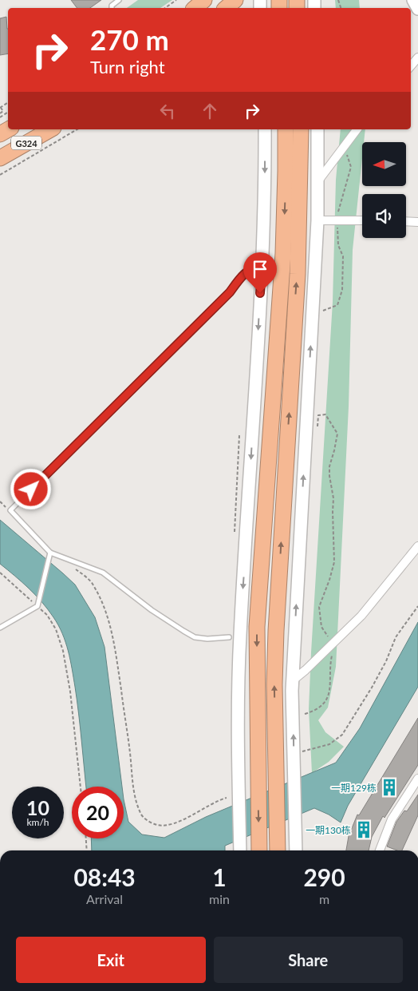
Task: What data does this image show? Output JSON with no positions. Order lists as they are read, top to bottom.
{
  "streets": {
    "highway": ["G324"]
  },
  "places": {
    "building": ["一期129栋", "一期130栋"]
  },
  "north": "left",
  "page": {
    "turn": ["270 m", "Turn right"],
    "speed": "10 km/h",
    "limit": "20",
    "eta": [
      "08:43",
      "Arrival",
      "1",
      "min",
      "290",
      "m"
    ],
    "buttons": ["Exit", "Share"]
  }
}
